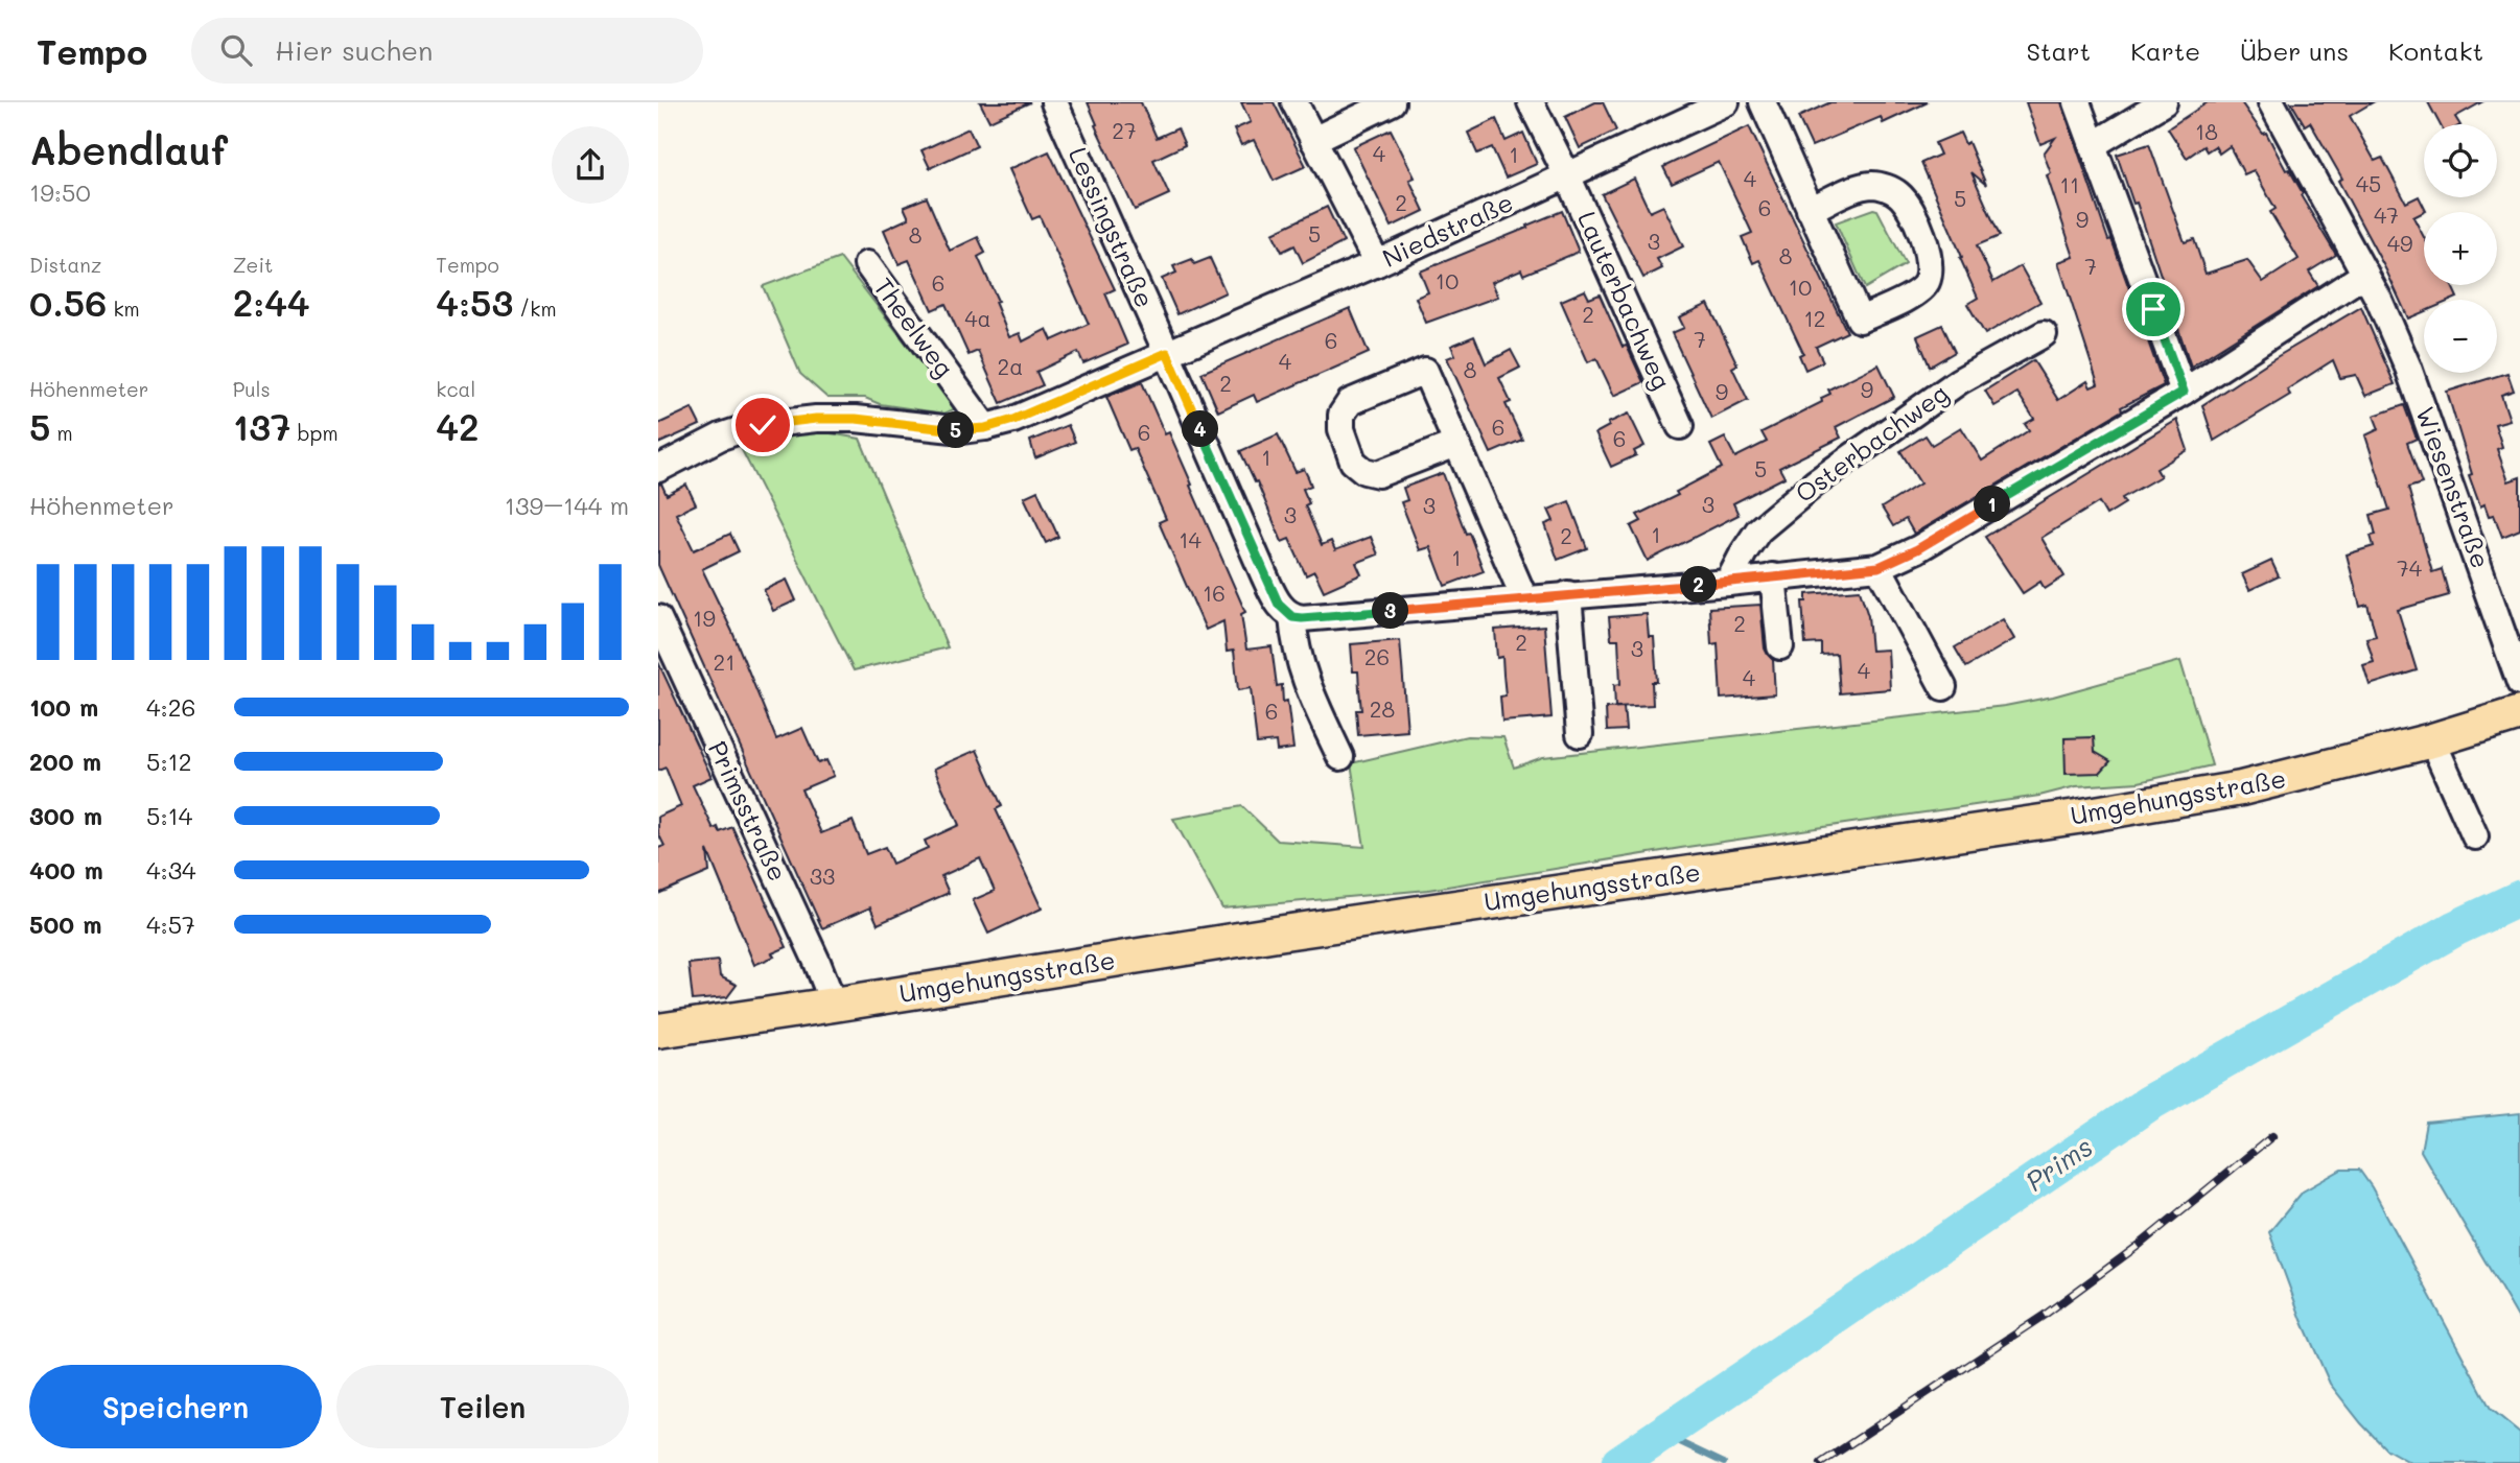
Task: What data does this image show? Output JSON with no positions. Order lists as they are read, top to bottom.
{
  "streets": {
    "main road": ["Umgehungsstraße"],
    "street": [
      "Lessingstraße",
      "Niedstraße",
      "Lauterbachweg",
      "Theelweg",
      "Osterbachweg",
      "Wiesenstraße",
      "Primsstraße"
    ]
  },
  "crossings": [
    ["Lessingstraße", "Niedstraße"],
    ["Niedstraße", "Lauterbachweg"],
    ["Niedstraße", "Theelweg"],
    ["Umgehungsstraße", "Primsstraße"]
  ],
  "water": ["Prims"],
  "house_numbers": [
    "27",
    "18",
    "4",
    "1",
    "4",
    "45",
    "11",
    "5",
    "2",
    "6",
    "47",
    "9",
    "5",
    "8",
    "3",
    "49",
    "8",
    "7",
    "10",
    "6",
    "10",
    "2",
    "4a",
    "12",
    "7",
    "6",
    "4",
    "2a",
    "8",
    "2",
    "9",
    "9",
    "6",
    "6",
    "6",
    "1",
    "5",
    "3",
    "3",
    "3",
    "1",
    "2",
    "14",
    "1",
    "74",
    "16",
    "19",
    "2",
    "2",
    "3",
    "26",
    "21",
    "4",
    "4",
    "28",
    "6",
    "33"
  ],
  "page": {
    "header": "Tempo",
    "search": "Hier suchen",
    "nav": [
      "Start",
      "Karte",
      "Über uns",
      "Kontakt"
    ],
    "heading": ["Abendlauf", "19:50"],
    "map_buttons": ["+", "−"],
    "stats": [
      ["Distanz", "0.56 km"],
      ["Zeit", "2:44"],
      ["Tempo", "4:53 /km"],
      ["Höhenmeter", "5 m"],
      ["Puls", "137 bpm"],
      ["kcal", "42"]
    ],
    "pins": [
      "4",
      "5",
      "1",
      "2",
      "3"
    ],
    "chart": ["Höhenmeter", "139–144 m"],
    "list": [
      {
        "name": "100 m",
        "note": "4:26"
      },
      {
        "name": "200 m",
        "note": "5:12"
      },
      {
        "name": "300 m",
        "note": "5:14"
      },
      {
        "name": "400 m",
        "note": "4:34"
      },
      {
        "name": "500 m",
        "note": "4:57"
      }
    ],
    "buttons": ["Speichern", "Teilen"]
  }
}
